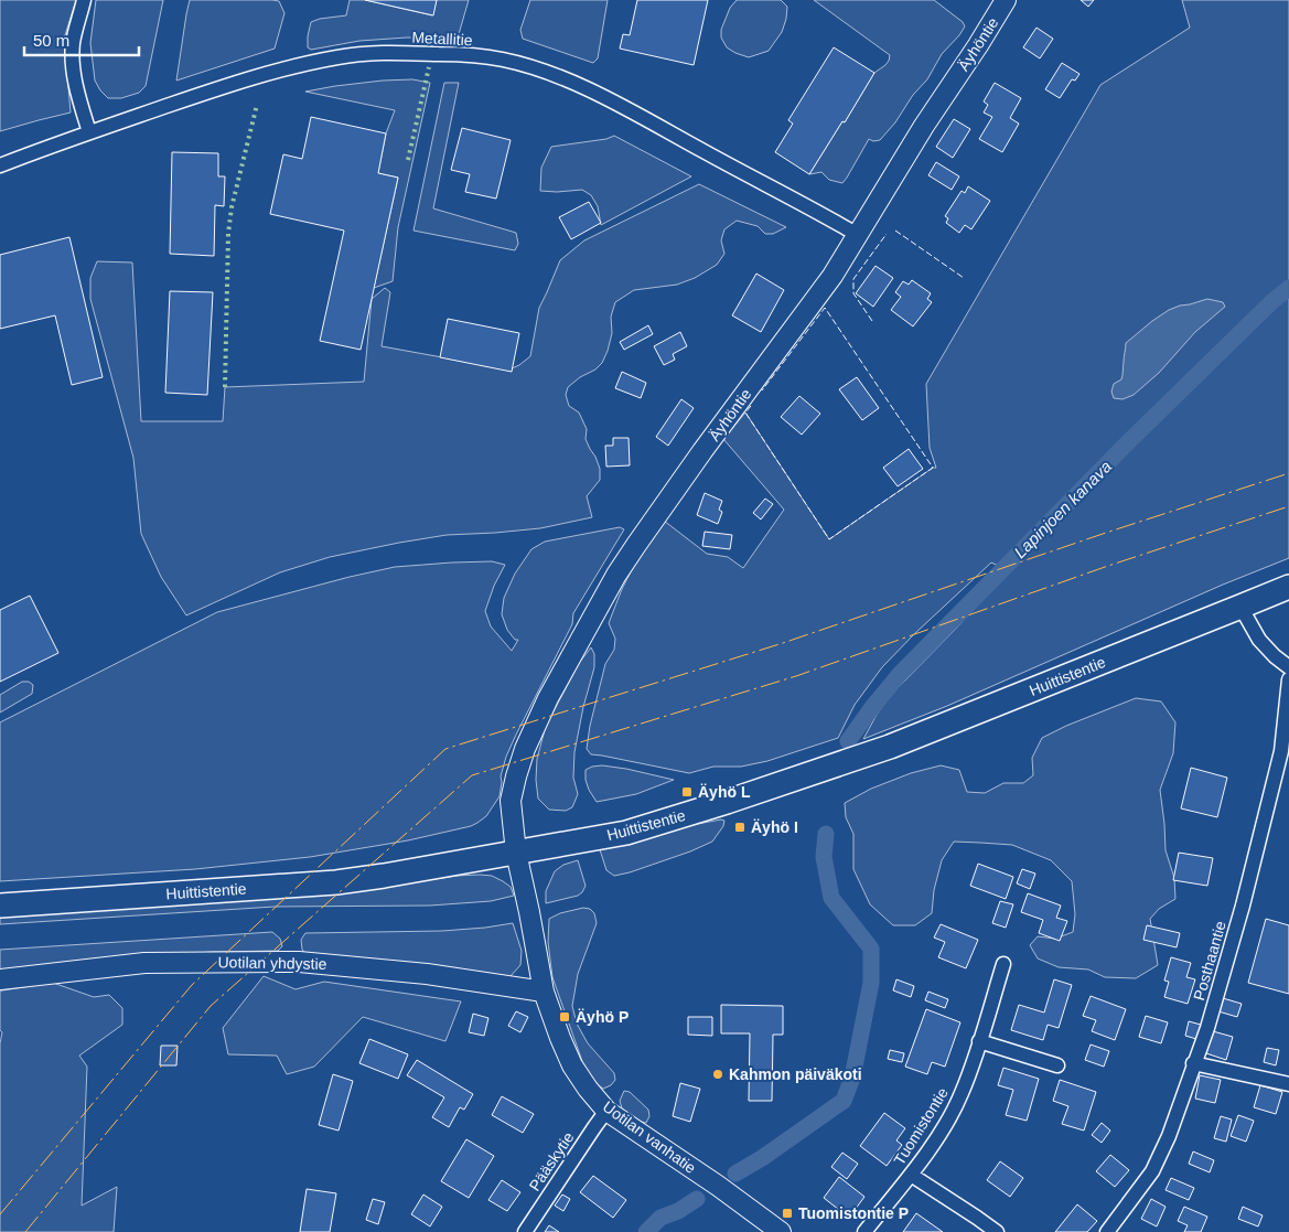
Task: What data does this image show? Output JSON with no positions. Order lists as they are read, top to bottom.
{
  "streets": {
    "highway": ["Huittistentie"],
    "main road": ["Äyhöntie", "Uotilan yhdystie", "Uotilan vanhatie"],
    "street": [
      "Metallitie",
      "Posthaantie",
      "Tuomistontie",
      "Pääskytie"
    ]
  },
  "crossings": [
    ["Metallitie", "Äyhöntie"],
    ["Äyhöntie", "Huittistentie"],
    ["Äyhöntie", "Uotilan vanhatie"],
    ["Huittistentie", "Uotilan vanhatie"],
    ["Uotilan yhdystie", "Uotilan vanhatie"],
    ["Uotilan vanhatie", "Pääskytie"]
  ],
  "water": ["Lapinjoen kanava"],
  "places": {
    "transit": [
      "Äyhö L",
      "Äyhö I",
      "Äyhö P",
      "Tuomistontie P"
    ],
    "other": ["Kahmon päiväkoti"]
  },
  "scale_bar": "50 m"
}
